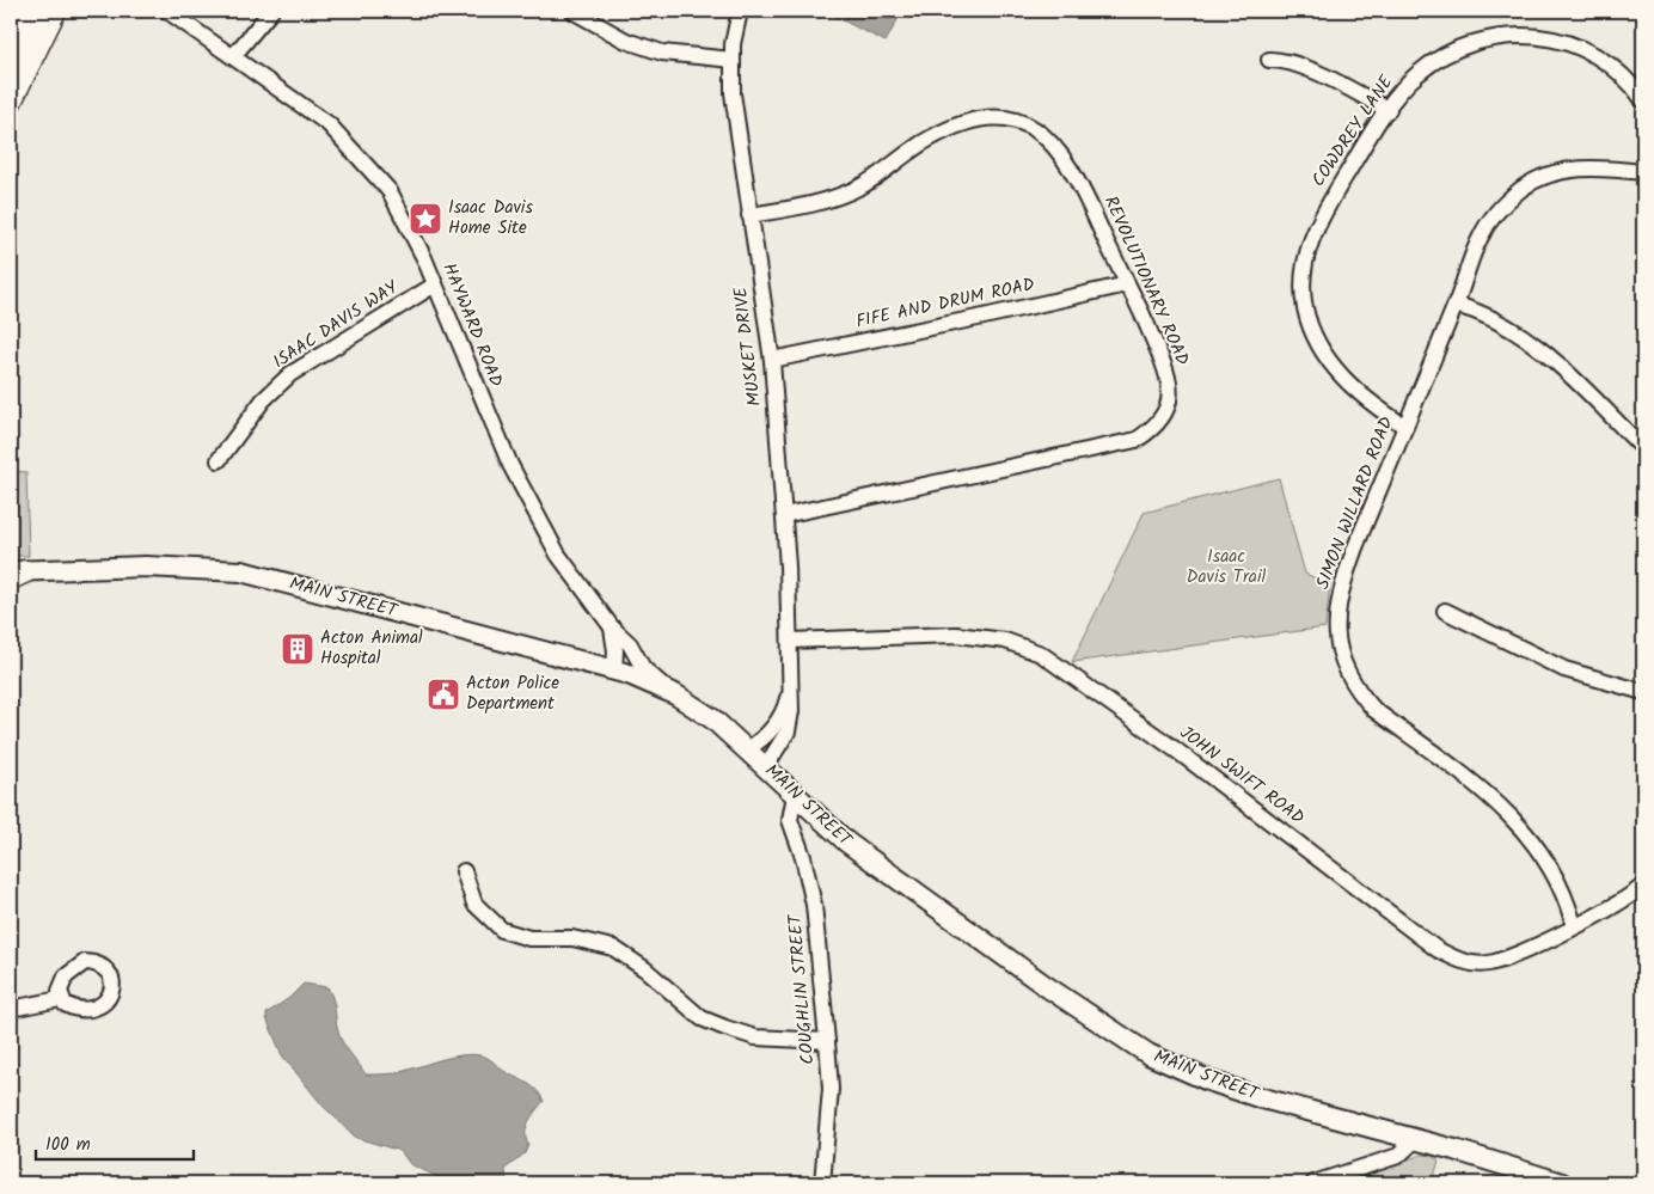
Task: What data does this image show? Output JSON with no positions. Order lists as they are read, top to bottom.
{
  "streets": {
    "main road": ["MAIN STREET"],
    "street": [
      "COWDREY LANE",
      "REVOLUTIONARY ROAD",
      "FIFE AND DRUM ROAD",
      "ISAAC DAVIS WAY",
      "HAYWARD ROAD",
      "MUSKET DRIVE",
      "SIMON WILLARD ROAD",
      "JOHN SWIFT ROAD",
      "COUGHLIN STREET"
    ]
  },
  "crossings": [
    ["COWDREY LANE", "SIMON WILLARD ROAD"],
    ["REVOLUTIONARY ROAD", "FIFE AND DRUM ROAD"],
    ["REVOLUTIONARY ROAD", "MUSKET DRIVE"],
    ["FIFE AND DRUM ROAD", "MUSKET DRIVE"],
    ["ISAAC DAVIS WAY", "HAYWARD ROAD"],
    ["HAYWARD ROAD", "MAIN STREET"],
    ["MUSKET DRIVE", "MAIN STREET"],
    ["MUSKET DRIVE", "JOHN SWIFT ROAD"],
    ["SIMON WILLARD ROAD", "JOHN SWIFT ROAD"],
    ["MAIN STREET", "COUGHLIN STREET"]
  ],
  "parks": ["Isaac Davis Trail"],
  "places": {
    "place": ["Isaac Davis Home Site"],
    "building": ["Acton Animal Hospital"],
    "public building": ["Acton Police Department"]
  },
  "scale_bar": "100 m"
}
